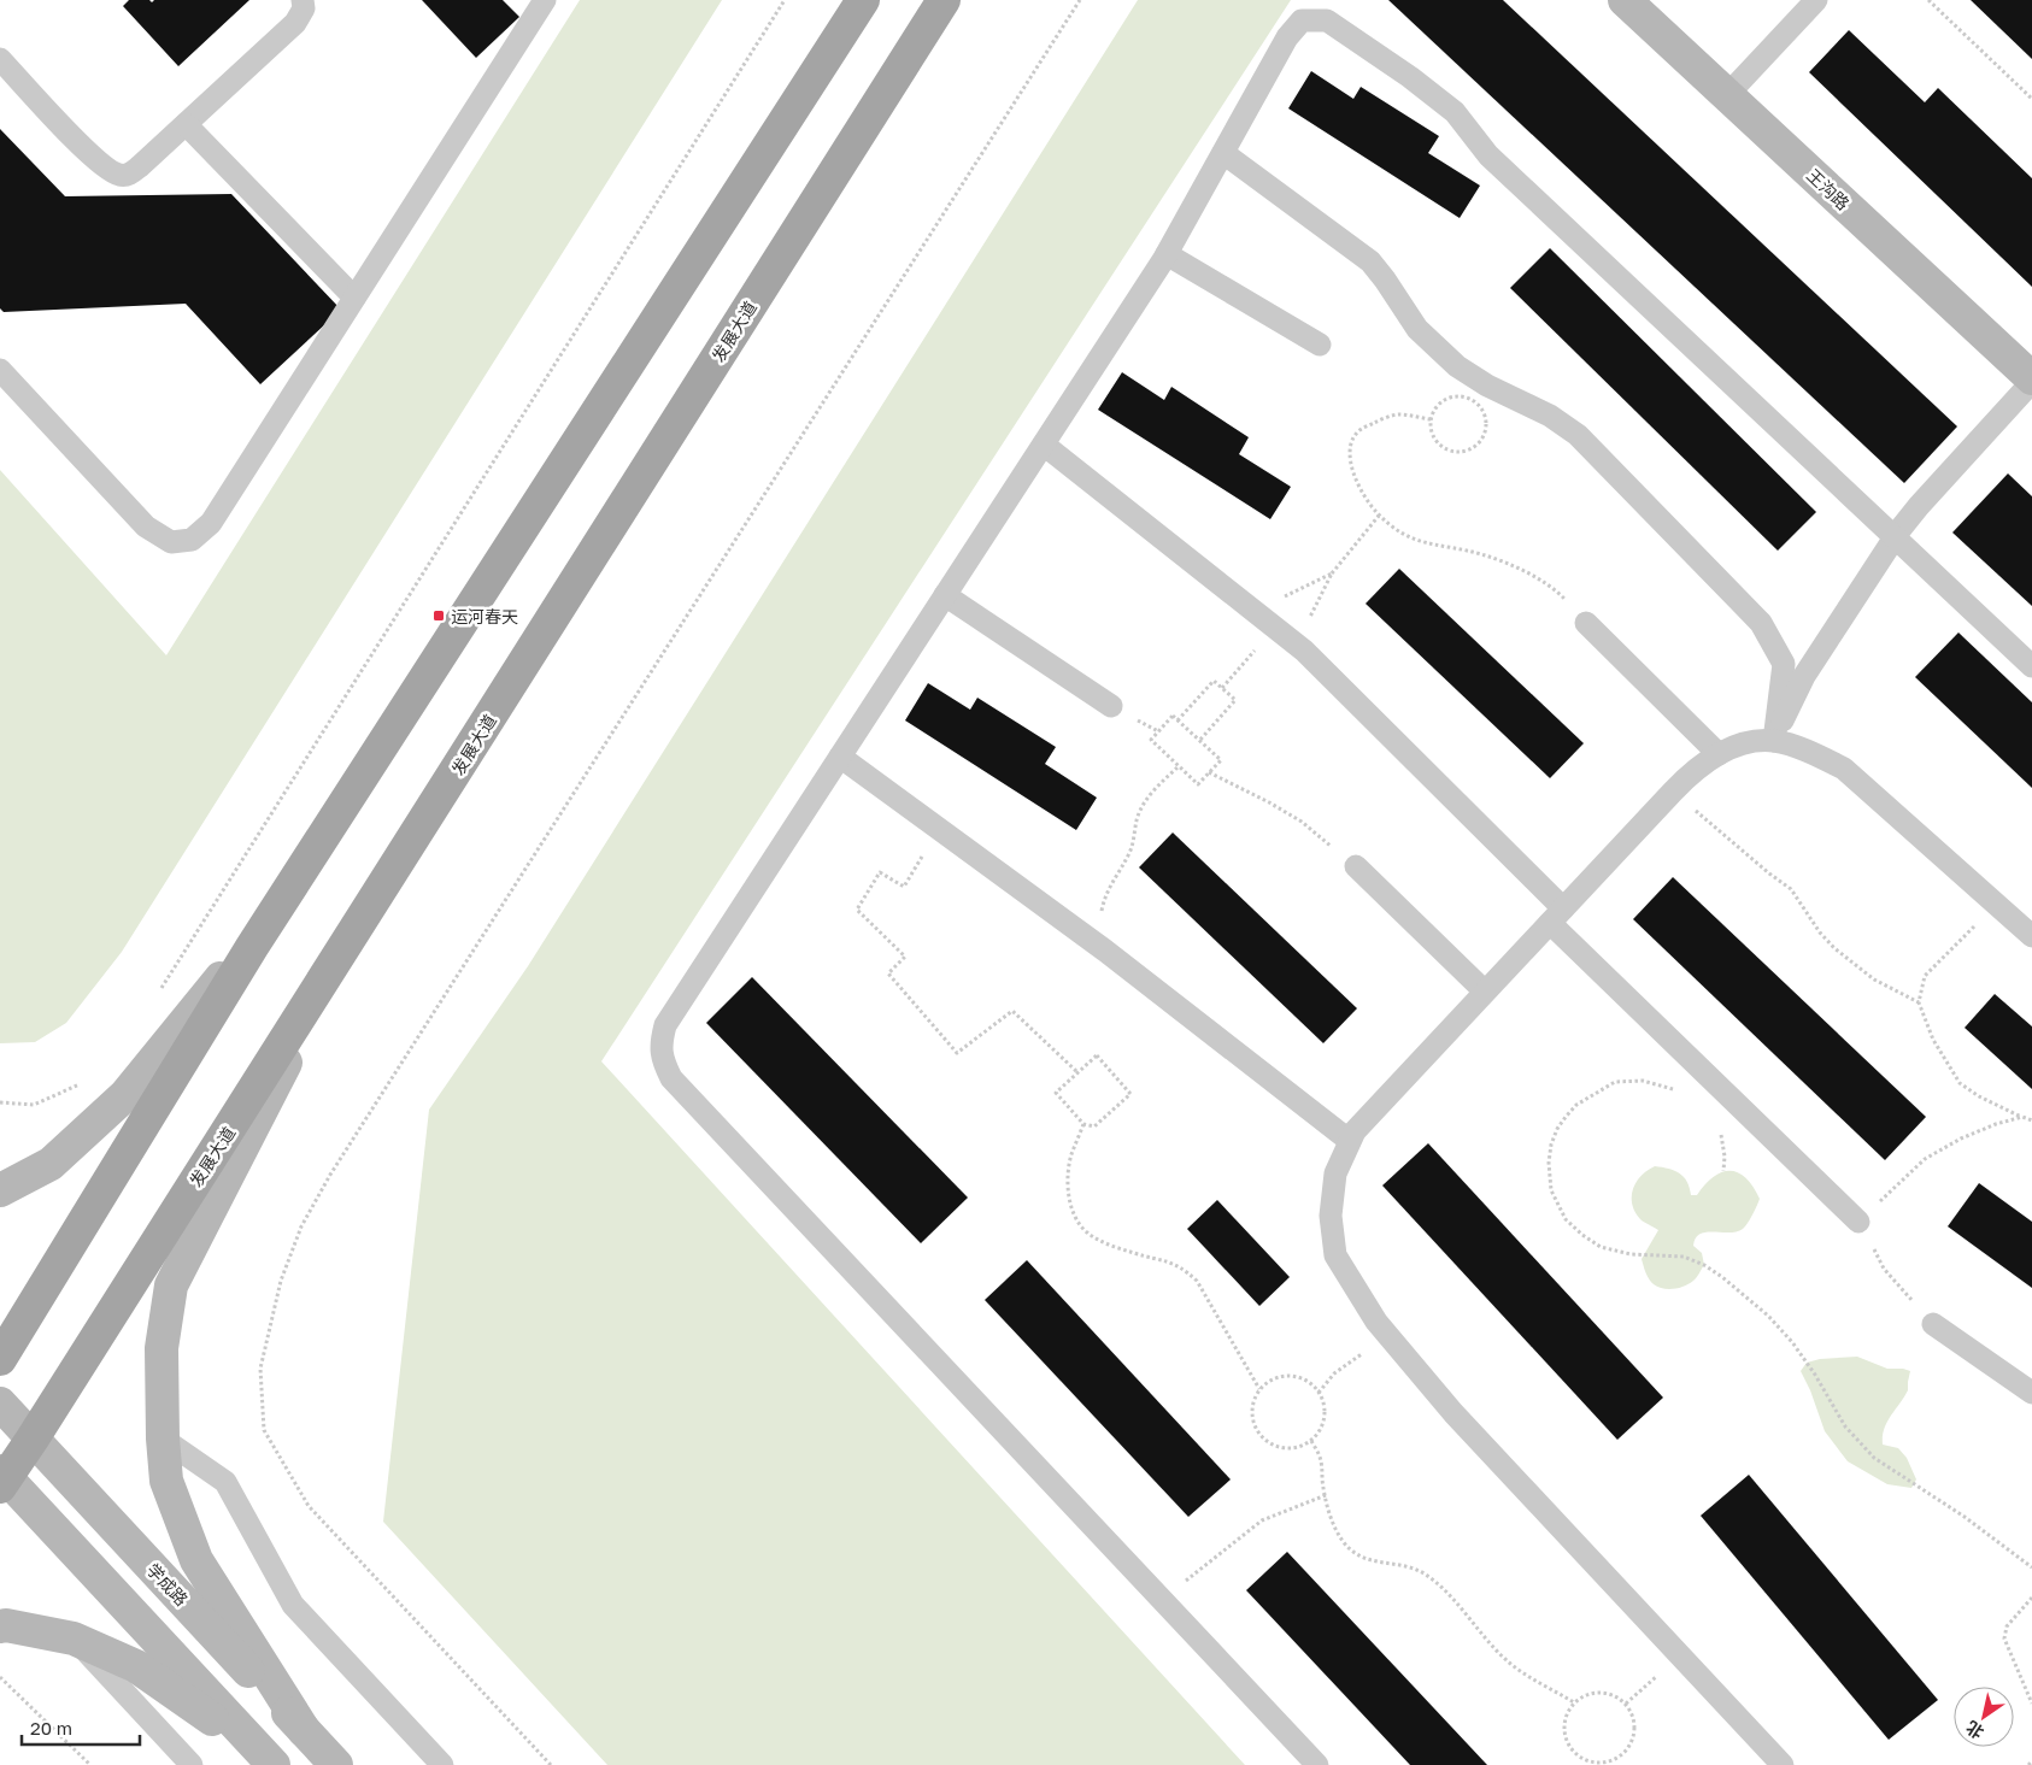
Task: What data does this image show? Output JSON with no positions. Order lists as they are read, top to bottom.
{
  "streets": {
    "main road": ["王沟路", "发展大道", "学成路"]
  },
  "crossings": [
    ["发展大道", "学成路"]
  ],
  "places": {
    "transit": ["运河春天"]
  },
  "scale_bar": "20 m",
  "north": "bottom left"
}
